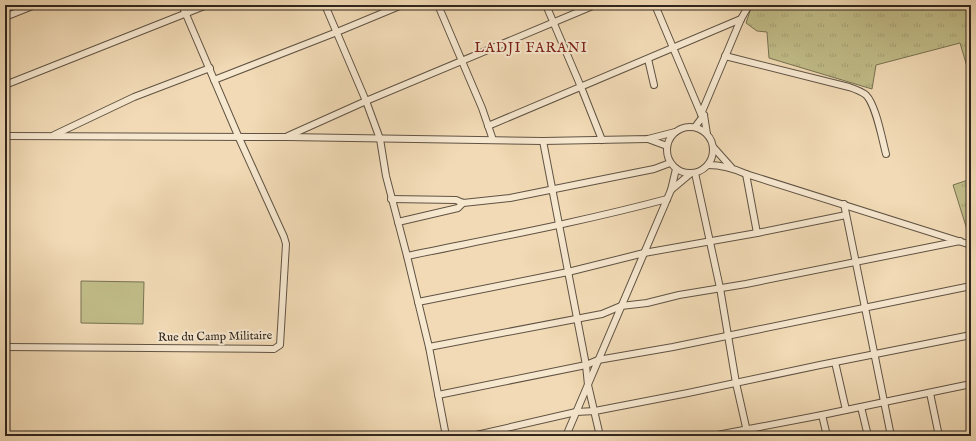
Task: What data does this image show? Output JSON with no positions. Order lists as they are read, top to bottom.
{
  "streets": {
    "street": ["Rue du Camp Militaire"]
  },
  "districts": ["LADJI FARANI"]
}
